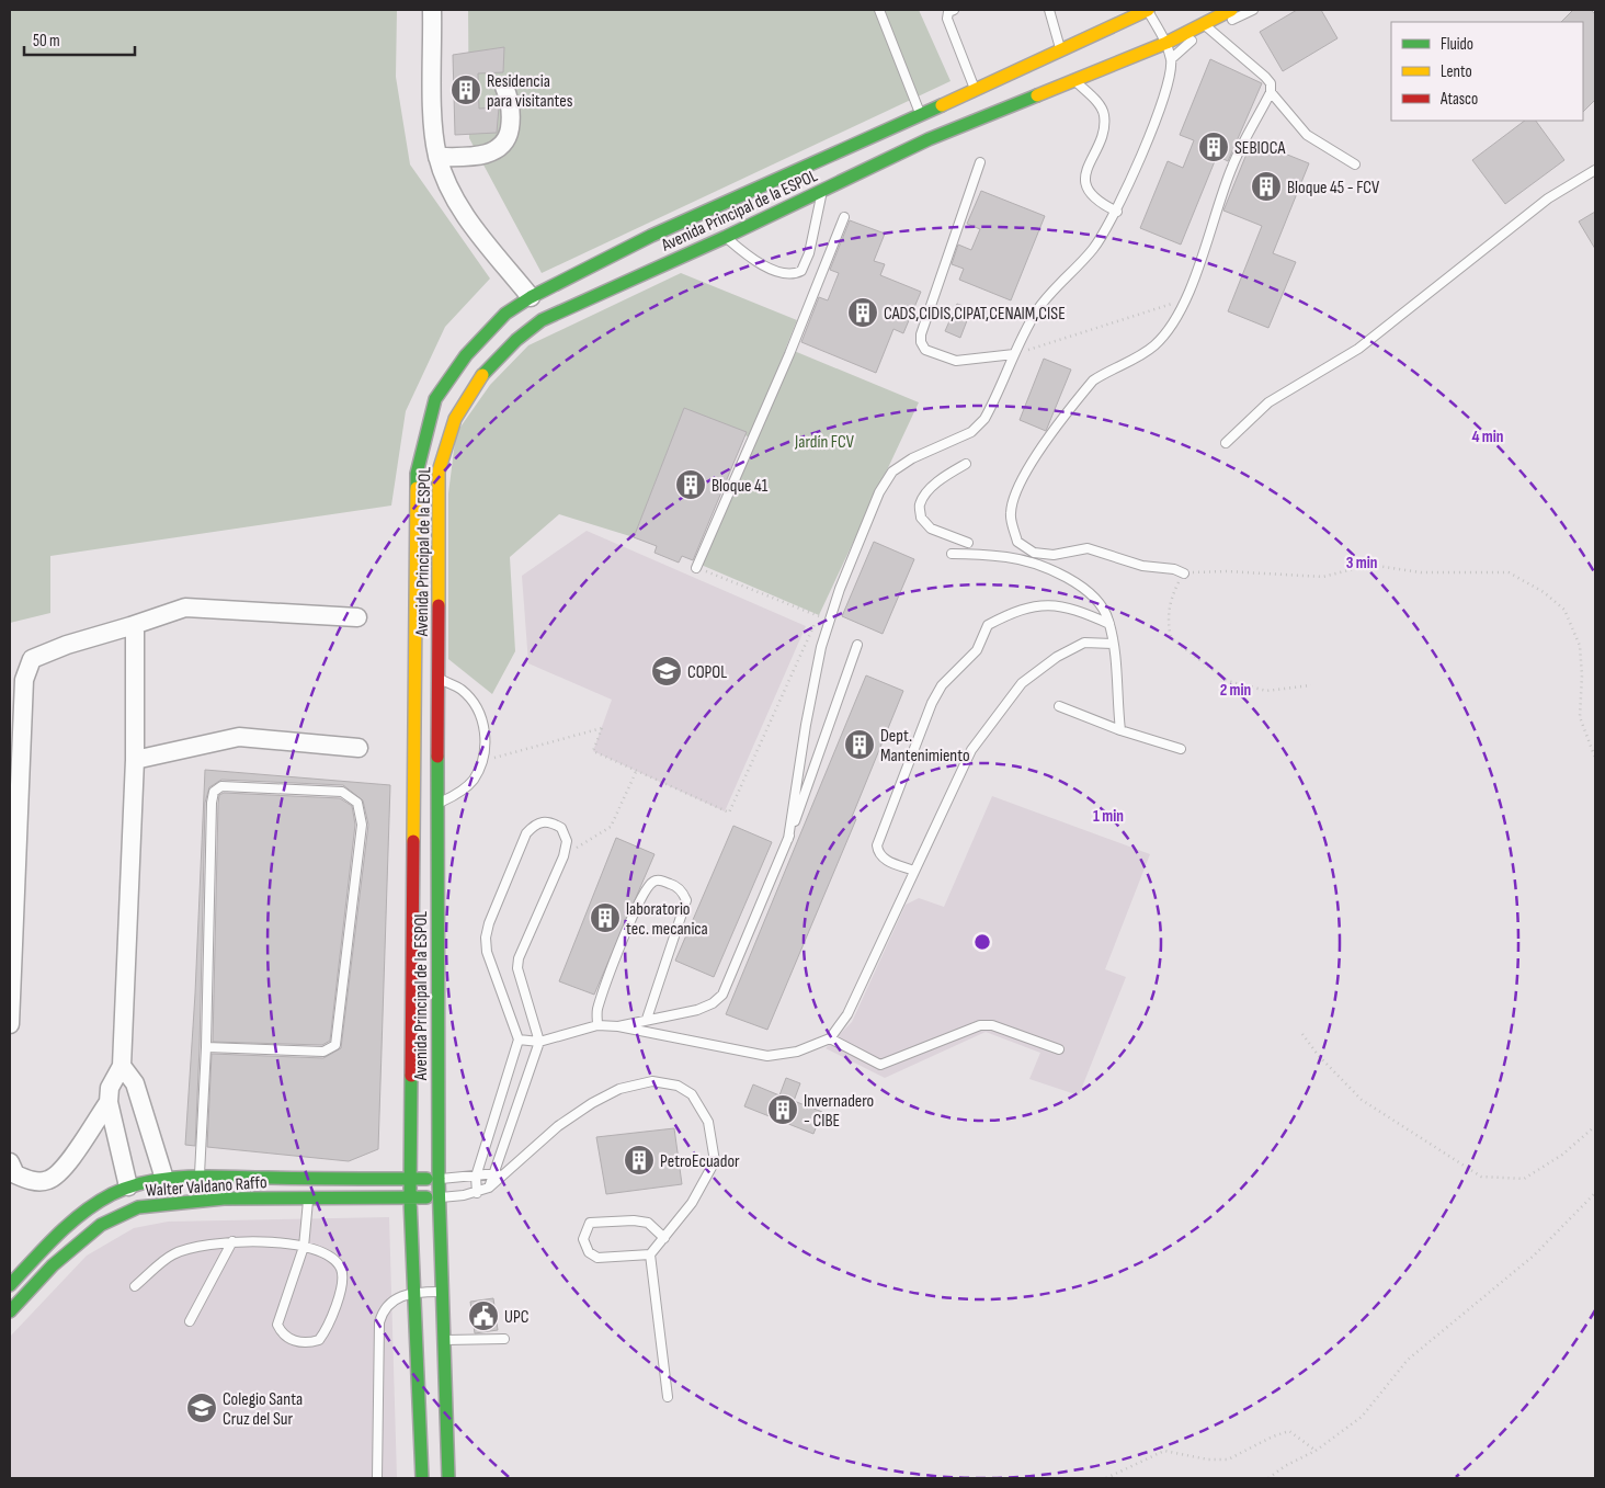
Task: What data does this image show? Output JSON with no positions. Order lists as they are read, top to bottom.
{
  "streets": {
    "street": ["Avenida Principal de la ESPOL", "Walter Valdano Raffo"]
  },
  "crossings": [
    ["Avenida Principal de la ESPOL", "Walter Valdano Raffo"]
  ],
  "parks": ["Jardín FCV"],
  "places": {
    "building": [
      "Residencia para visitantes",
      "SEBIOCA",
      "Bloque 45 - FCV",
      "CADS,CIDIS,CIPAT,CENAIM,CISE",
      "Bloque 41",
      "Dept. Mantenimiento",
      "laboratorio tec. mecanica",
      "Invernadero - CIBE",
      "PetroEcuador"
    ],
    "school or university": ["COPOL", "Colegio Santa Cruz del Sur"],
    "public building": ["UPC"]
  },
  "legend": ["Fluido", "Lento", "Atasco"],
  "scale_bar": "50 m",
  "rings": [
    "4 min",
    "3 min",
    "2 min",
    "1 min"
  ]
}
